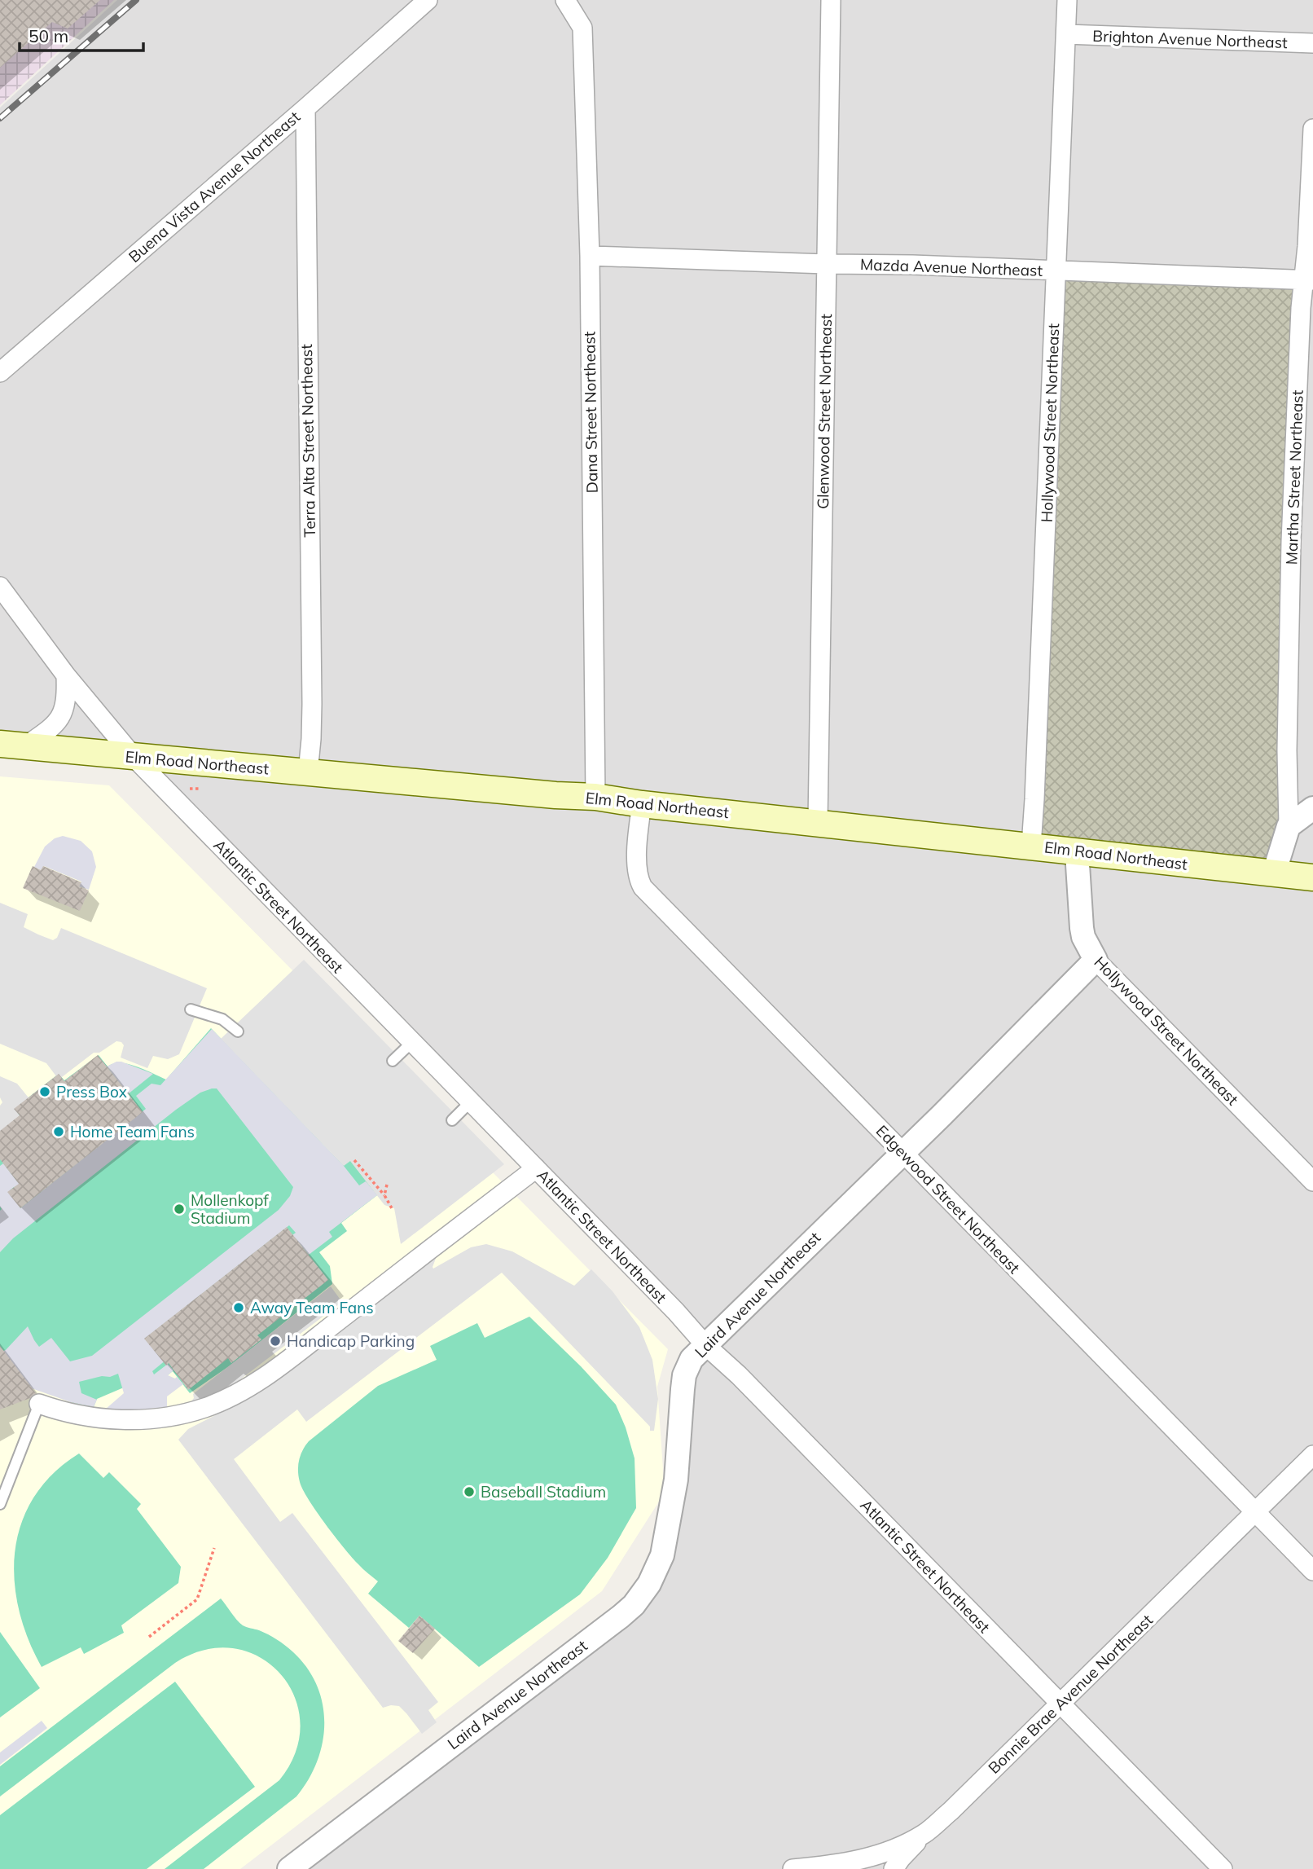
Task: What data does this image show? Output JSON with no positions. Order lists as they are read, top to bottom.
{
  "streets": {
    "main road": ["Elm Road Northeast"],
    "street": [
      "Brighton Avenue Northeast",
      "Buena Vista Avenue Northeast",
      "Mazda Avenue Northeast",
      "Glenwood Street Northeast",
      "Dana Street Northeast",
      "Hollywood Street Northeast",
      "Terra Alta Street Northeast",
      "Martha Street Northeast",
      "Atlantic Street Northeast",
      "Edgewood Street Northeast",
      "Laird Avenue Northeast",
      "Bonnie Brae Avenue Northeast"
    ]
  },
  "crossings": [
    ["Brighton Avenue Northeast", "Hollywood Street Northeast"],
    ["Buena Vista Avenue Northeast", "Terra Alta Street Northeast"],
    ["Mazda Avenue Northeast", "Glenwood Street Northeast"],
    ["Mazda Avenue Northeast", "Dana Street Northeast"],
    ["Mazda Avenue Northeast", "Hollywood Street Northeast"],
    ["Mazda Avenue Northeast", "Martha Street Northeast"],
    ["Glenwood Street Northeast", "Elm Road Northeast"],
    ["Dana Street Northeast", "Elm Road Northeast"],
    ["Hollywood Street Northeast", "Elm Road Northeast"],
    ["Hollywood Street Northeast", "Laird Avenue Northeast"],
    ["Terra Alta Street Northeast", "Elm Road Northeast"],
    ["Elm Road Northeast", "Atlantic Street Northeast"],
    ["Elm Road Northeast", "Edgewood Street Northeast"],
    ["Atlantic Street Northeast", "Laird Avenue Northeast"],
    ["Atlantic Street Northeast", "Bonnie Brae Avenue Northeast"],
    ["Edgewood Street Northeast", "Laird Avenue Northeast"],
    ["Edgewood Street Northeast", "Bonnie Brae Avenue Northeast"]
  ],
  "places": [
    "Press Box",
    "Home Team Fans",
    "Mollenkopf Stadium",
    "Away Team Fans",
    "Handicap Parking",
    "Baseball Stadium"
  ],
  "scale_bar": "50 m"
}
